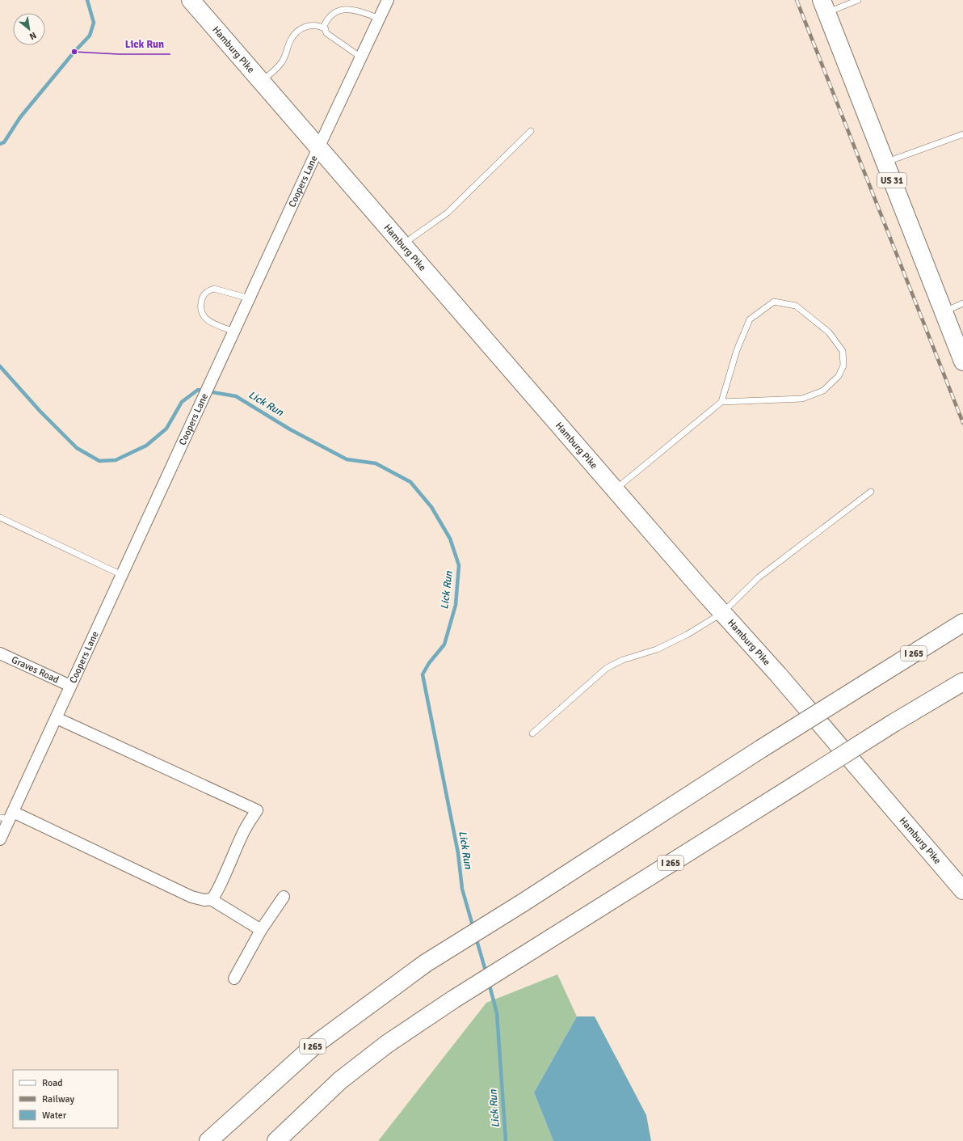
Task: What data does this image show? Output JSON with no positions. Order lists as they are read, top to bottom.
{
  "streets": {
    "main road": ["Hamburg Pike", "US 31", "I 265"],
    "street": ["Coopers Lane", "Graves Road"]
  },
  "crossings": [
    ["Hamburg Pike", "Coopers Lane"],
    ["Coopers Lane", "Graves Road"]
  ],
  "water": ["Lick Run"],
  "places": ["Lick Run"],
  "legend": ["Road", "Railway", "Water"],
  "north": "bottom right"
}
